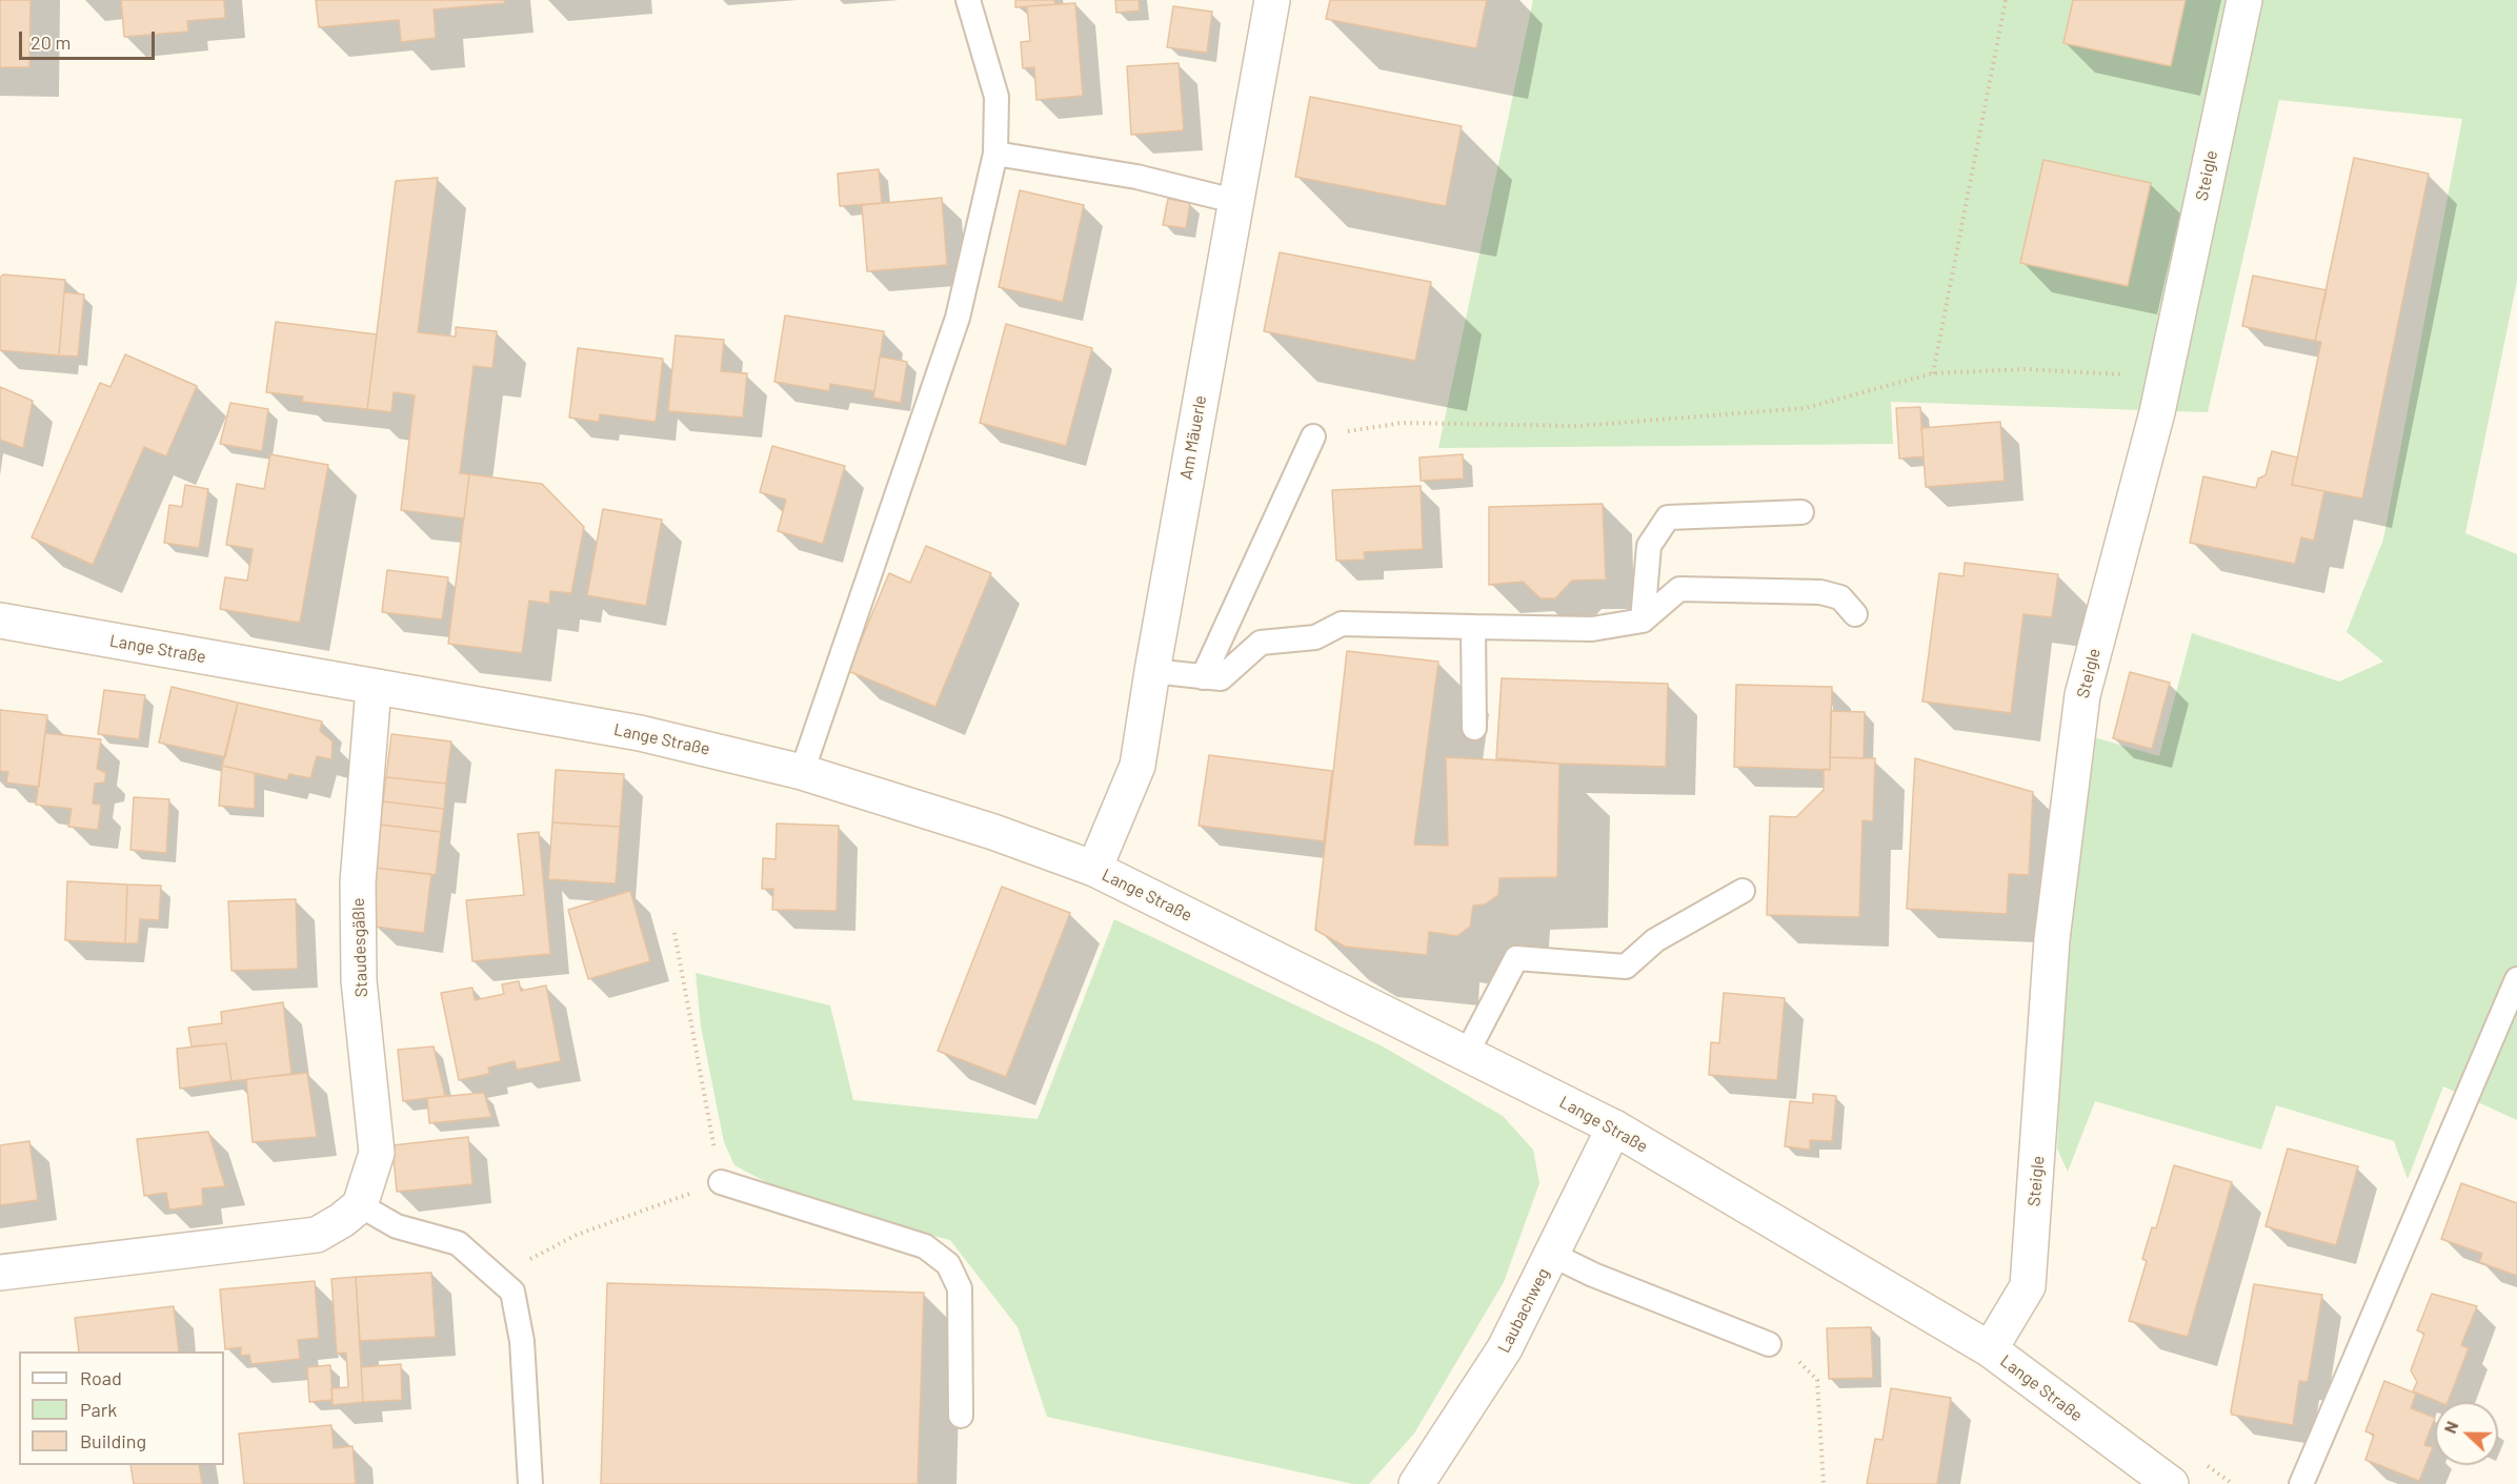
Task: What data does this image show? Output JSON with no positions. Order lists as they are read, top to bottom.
{
  "streets": {
    "street": [
      "Steigle",
      "Am Mäuerle",
      "Lange Straße",
      "Staudesgäßle",
      "Laubachweg"
    ]
  },
  "crossings": [
    ["Steigle", "Lange Straße"],
    ["Am Mäuerle", "Lange Straße"],
    ["Lange Straße", "Staudesgäßle"],
    ["Lange Straße", "Laubachweg"]
  ],
  "legend": ["Road", "Park", "Building"],
  "scale_bar": "20 m",
  "north": "left"
}
